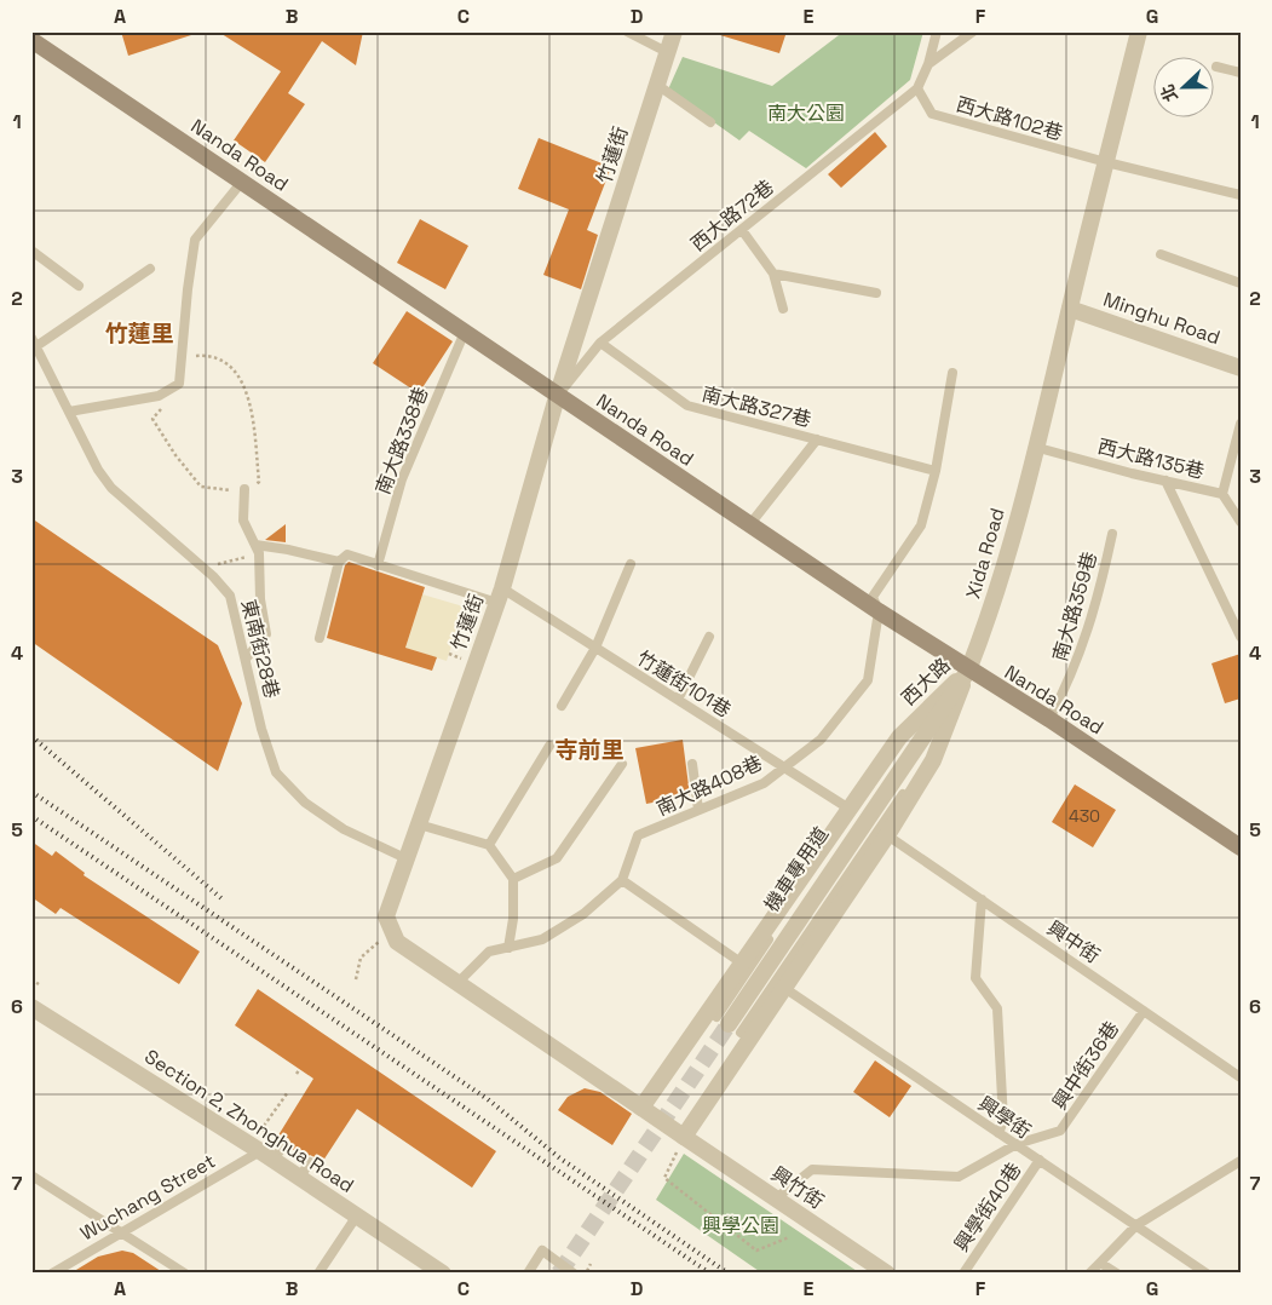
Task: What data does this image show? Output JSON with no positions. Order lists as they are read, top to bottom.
{
  "streets": {
    "main road": ["Nanda Road"],
    "street": [
      "竹蓮街",
      "Minghu Road",
      "Xida Road",
      "西大路",
      "Section 2, Zhonghua Road",
      "興竹街"
    ],
    "lane": [
      "西大路102巷",
      "西大路72巷",
      "南大路327巷",
      "南大路338巷",
      "西大路135巷",
      "南大路359巷",
      "東南街28巷",
      "竹蓮街101巷",
      "南大路408巷",
      "機車專用道",
      "興中街",
      "興中街36巷",
      "興學街",
      "Wuchang Street",
      "興學街40巷"
    ]
  },
  "crossings": [
    ["西大路102巷", "西大路72巷"],
    ["西大路102巷", "Xida Road"],
    ["Nanda Road", "竹蓮街"],
    ["Nanda Road", "西大路72巷"],
    ["Nanda Road", "南大路327巷"],
    ["Nanda Road", "南大路338巷"],
    ["Nanda Road", "Xida Road"],
    ["Nanda Road", "南大路359巷"],
    ["Nanda Road", "西大路"],
    ["Nanda Road", "南大路408巷"],
    ["竹蓮街", "西大路72巷"],
    ["竹蓮街", "東南街28巷"],
    ["竹蓮街", "竹蓮街101巷"],
    ["西大路72巷", "南大路327巷"],
    ["Minghu Road", "Xida Road"],
    ["西大路135巷", "Xida Road"],
    ["Xida Road", "西大路"],
    ["Xida Road", "機車專用道"],
    ["西大路", "竹蓮街101巷"],
    ["西大路", "機車專用道"],
    ["西大路", "興中街"],
    ["西大路", "興學街"],
    ["西大路", "興竹街"],
    ["竹蓮街101巷", "南大路408巷"],
    ["興中街", "興中街36巷"],
    ["興中街36巷", "興學街"],
    ["興中街36巷", "興竹街"],
    ["興學街", "興學街40巷"],
    ["Section 2, Zhonghua Road", "Wuchang Street"]
  ],
  "districts": ["竹蓮里", "寺前里"],
  "parks": ["南大公園", "興學公園"],
  "house_numbers": ["430"],
  "north": "left",
  "grid": {
    "columns": [
      "A",
      "B",
      "C",
      "D",
      "E",
      "F",
      "G"
    ],
    "rows": [
      "1",
      "2",
      "3",
      "4",
      "5",
      "6",
      "7"
    ]
  }
}
